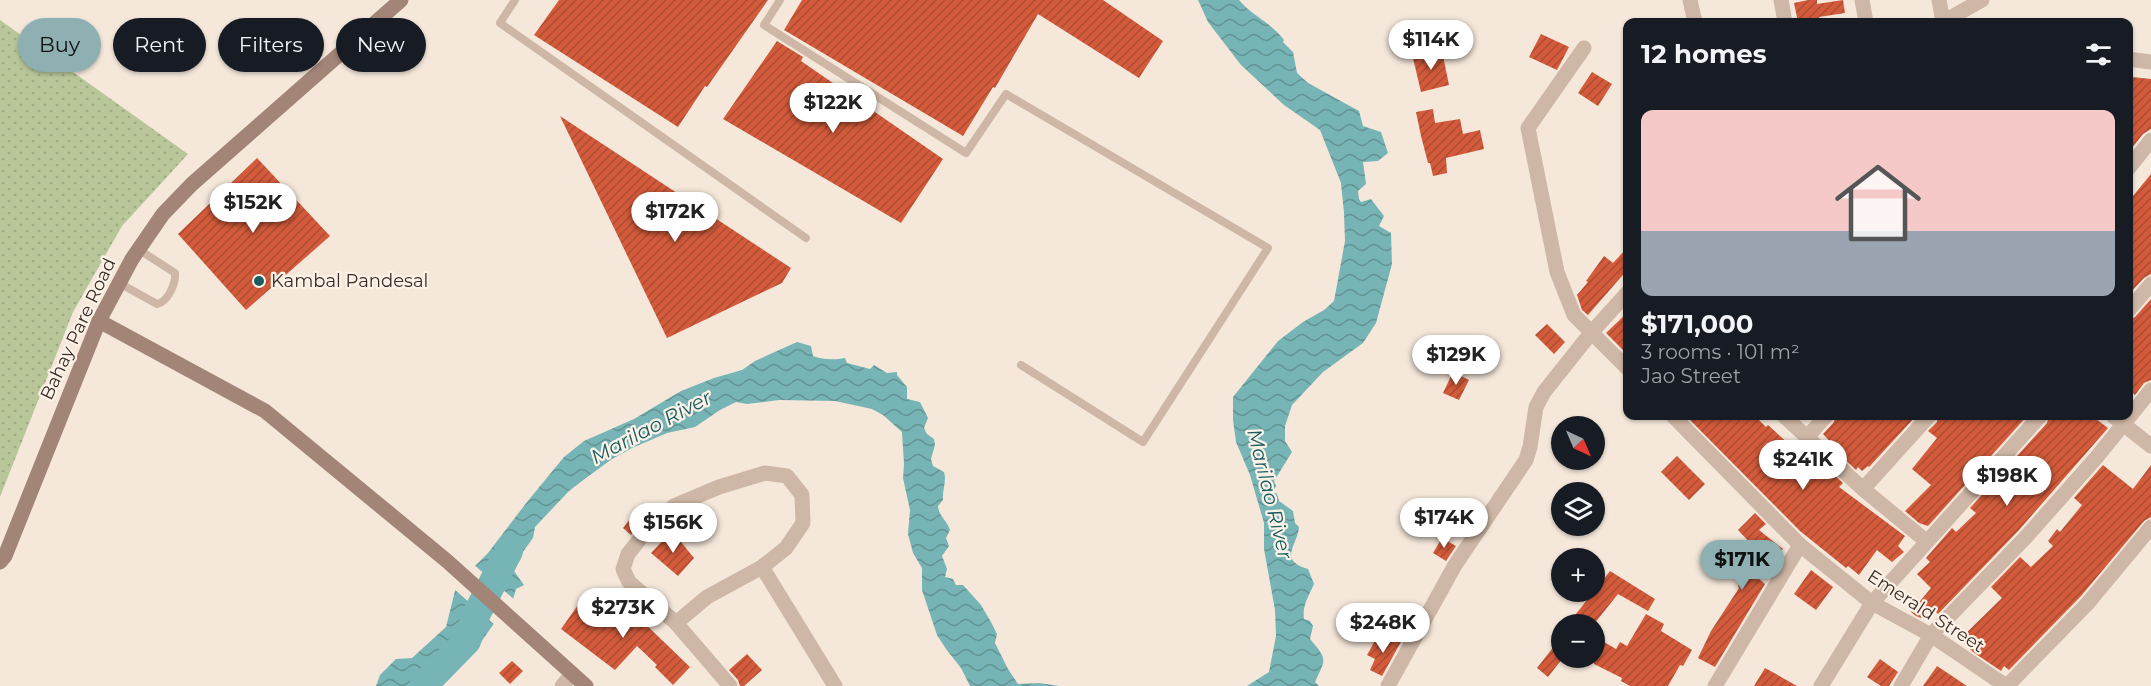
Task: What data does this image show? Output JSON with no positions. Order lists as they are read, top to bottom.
{
  "streets": {
    "main road": ["Bahay Pare Road"],
    "street": ["Emerald Street"]
  },
  "water": ["Marilao River"],
  "places": ["Kambal Pandesal"],
  "north": "bottom right",
  "page": {
    "chip": [
      "Buy",
      "Rent",
      "Filters",
      "New"
    ],
    "heading": "12 homes",
    "price": [
      "$114K",
      "$122K",
      "$152K",
      "$172K",
      "$129K",
      "$241K",
      "$198K",
      "$174K",
      "$156K",
      "$171K",
      "$273K",
      "$248K"
    ],
    "list": [
      {
        "name": "$171,000",
        "note": "3 rooms · 101 m² · Jao Street"
      }
    ],
    "map_buttons": ["+", "−"]
  }
}
